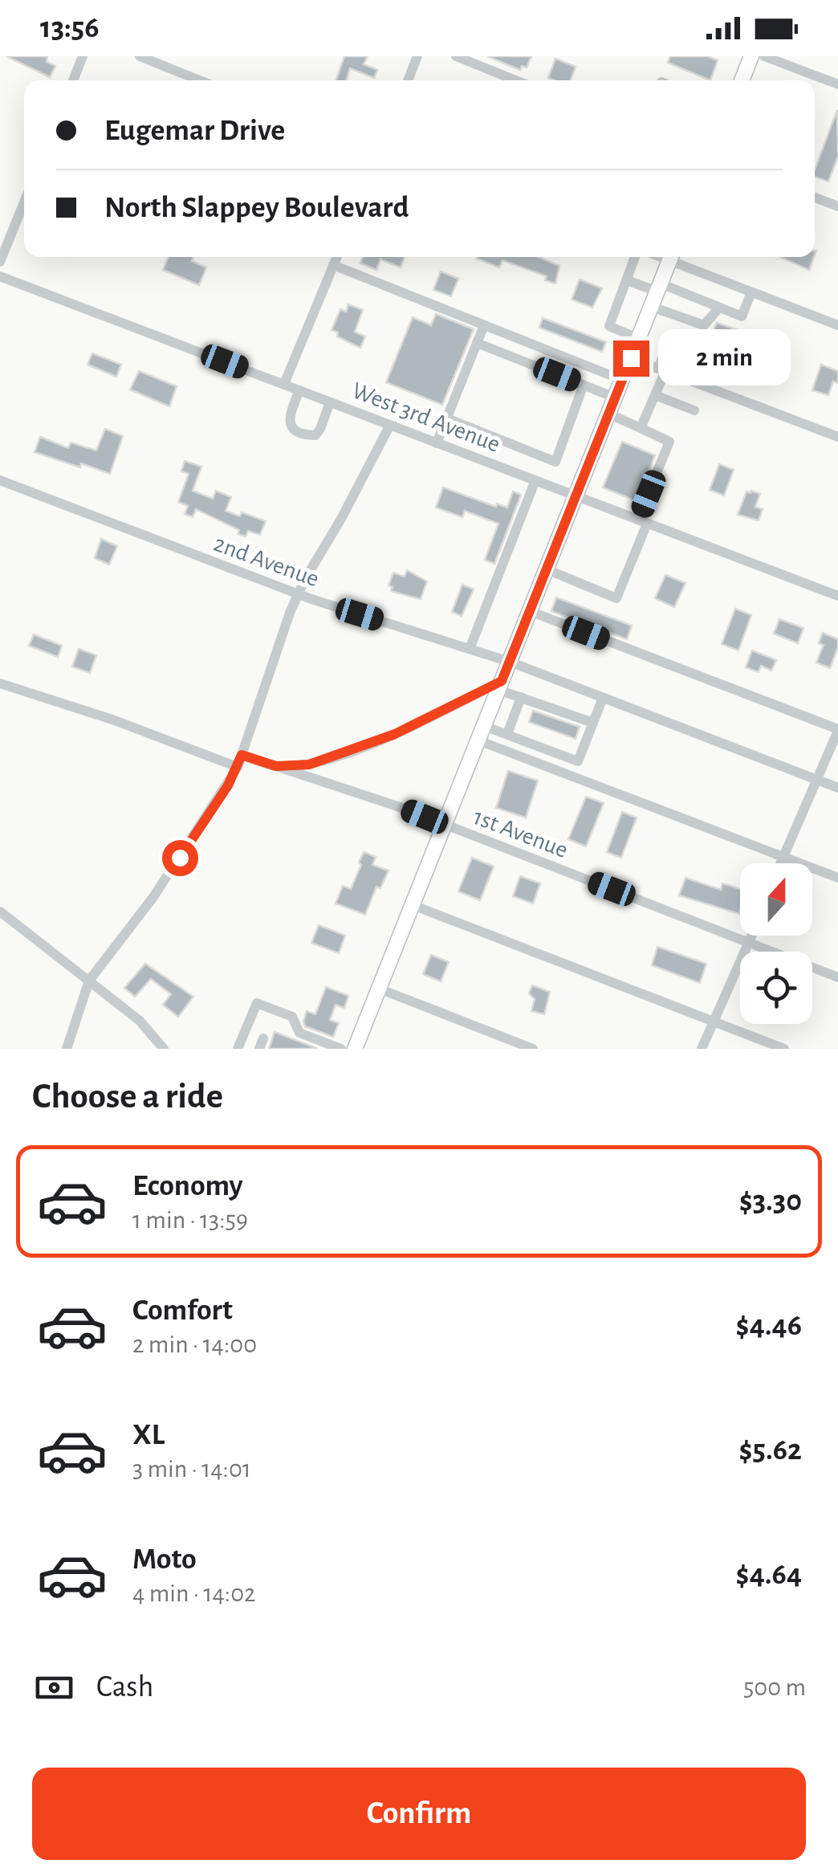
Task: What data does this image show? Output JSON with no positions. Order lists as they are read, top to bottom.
{
  "streets": {
    "street": ["West 3rd Avenue", "2nd Avenue", "1st Avenue"]
  },
  "north": "top",
  "page": {
    "status": "13:56",
    "banner": ["Eugemar Drive", "North Slappey Boulevard"],
    "bubble": "2 min",
    "heading": "Choose a ride",
    "list": [
      {
        "name": "Economy",
        "note": "1 min · 13:59",
        "value": "$3.30"
      },
      {
        "name": "Comfort",
        "note": "2 min · 14:00",
        "value": "$4.46"
      },
      {
        "name": "XL",
        "note": "3 min · 14:01",
        "value": "$5.62"
      },
      {
        "name": "Moto",
        "note": "4 min · 14:02",
        "value": "$4.64"
      }
    ],
    "pay": ["Cash", "500 m"],
    "buttons": "Confirm"
  }
}
